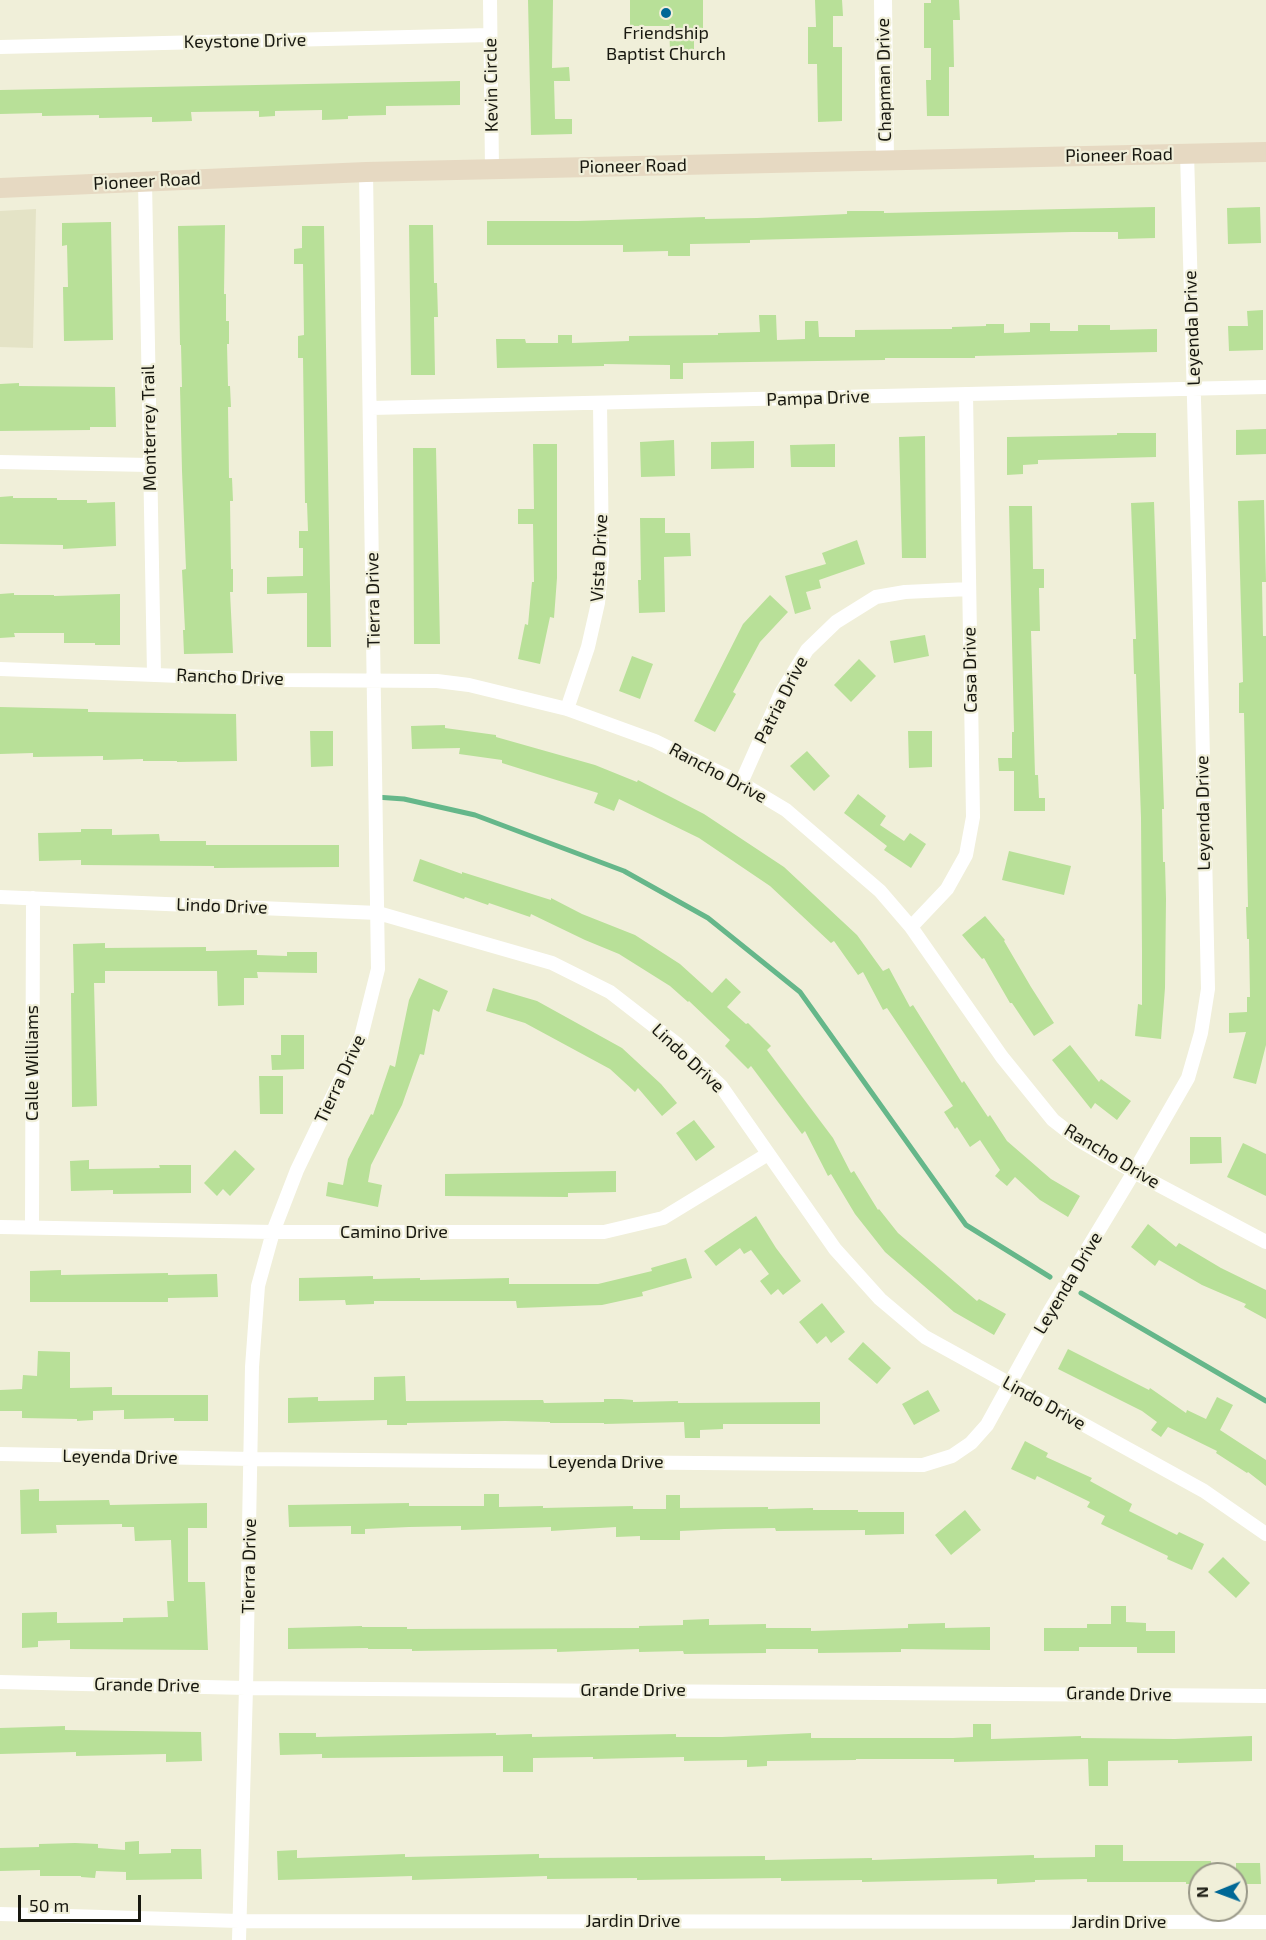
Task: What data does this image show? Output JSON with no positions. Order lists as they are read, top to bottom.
{
  "streets": {
    "main road": ["Pioneer Road"],
    "street": [
      "Keystone Drive",
      "Chapman Drive",
      "Kevin Circle",
      "Leyenda Drive",
      "Pampa Drive",
      "Monterrey Trail",
      "Vista Drive",
      "Tierra Drive",
      "Casa Drive",
      "Rancho Drive",
      "Patria Drive",
      "Lindo Drive",
      "Calle Williams",
      "Camino Drive",
      "Grande Drive",
      "Jardin Drive"
    ]
  },
  "crossings": [
    ["Keystone Drive", "Kevin Circle"],
    ["Chapman Drive", "Pioneer Road"],
    ["Kevin Circle", "Pioneer Road"],
    ["Pioneer Road", "Leyenda Drive"],
    ["Pioneer Road", "Monterrey Trail"],
    ["Pioneer Road", "Tierra Drive"],
    ["Leyenda Drive", "Pampa Drive"],
    ["Leyenda Drive", "Tierra Drive"],
    ["Leyenda Drive", "Rancho Drive"],
    ["Leyenda Drive", "Lindo Drive"],
    ["Pampa Drive", "Vista Drive"],
    ["Pampa Drive", "Tierra Drive"],
    ["Pampa Drive", "Casa Drive"],
    ["Monterrey Trail", "Rancho Drive"],
    ["Vista Drive", "Rancho Drive"],
    ["Tierra Drive", "Rancho Drive"],
    ["Tierra Drive", "Lindo Drive"],
    ["Tierra Drive", "Camino Drive"],
    ["Tierra Drive", "Grande Drive"],
    ["Tierra Drive", "Jardin Drive"],
    ["Casa Drive", "Rancho Drive"],
    ["Casa Drive", "Patria Drive"],
    ["Rancho Drive", "Patria Drive"],
    ["Lindo Drive", "Calle Williams"],
    ["Lindo Drive", "Camino Drive"],
    ["Calle Williams", "Camino Drive"]
  ],
  "places": ["Friendship Baptist Church"],
  "scale_bar": "50 m",
  "north": "left"
}
